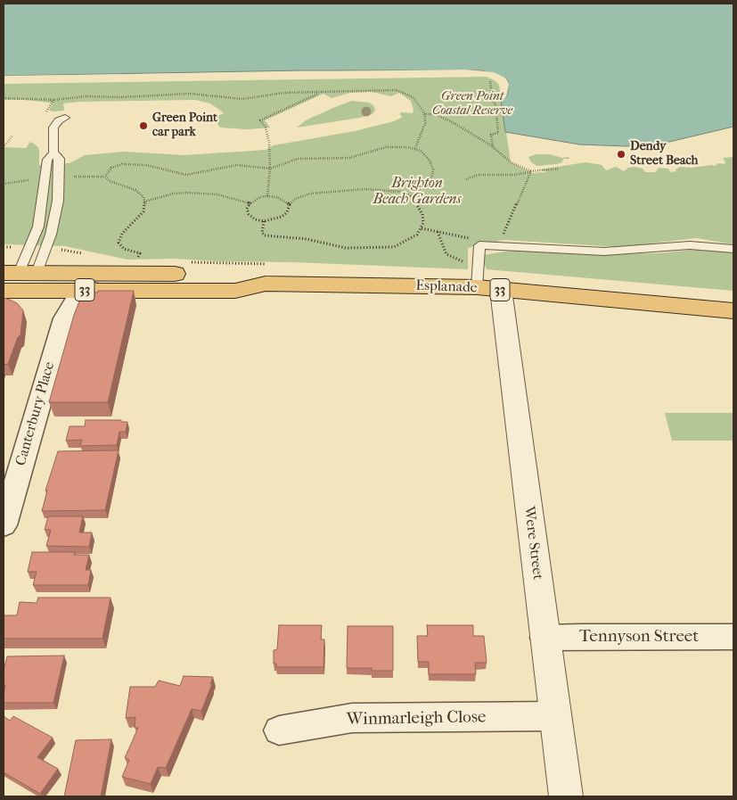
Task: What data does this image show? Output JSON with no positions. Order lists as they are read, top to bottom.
{
  "streets": {
    "main road": ["Esplanade", "33"],
    "street": [
      "Canterbury Place",
      "Were Street",
      "Tennyson Street",
      "Winmarleigh Close"
    ]
  },
  "crossings": [
    ["Esplanade", "Canterbury Place"],
    ["Esplanade", "Were Street"],
    ["Were Street", "Tennyson Street"],
    ["Were Street", "Winmarleigh Close"]
  ],
  "parks": ["Green Point Coastal Reserve", "Brighton Beach Gardens"],
  "places": ["Green Point car park", "Dendy Street Beach"]
}
